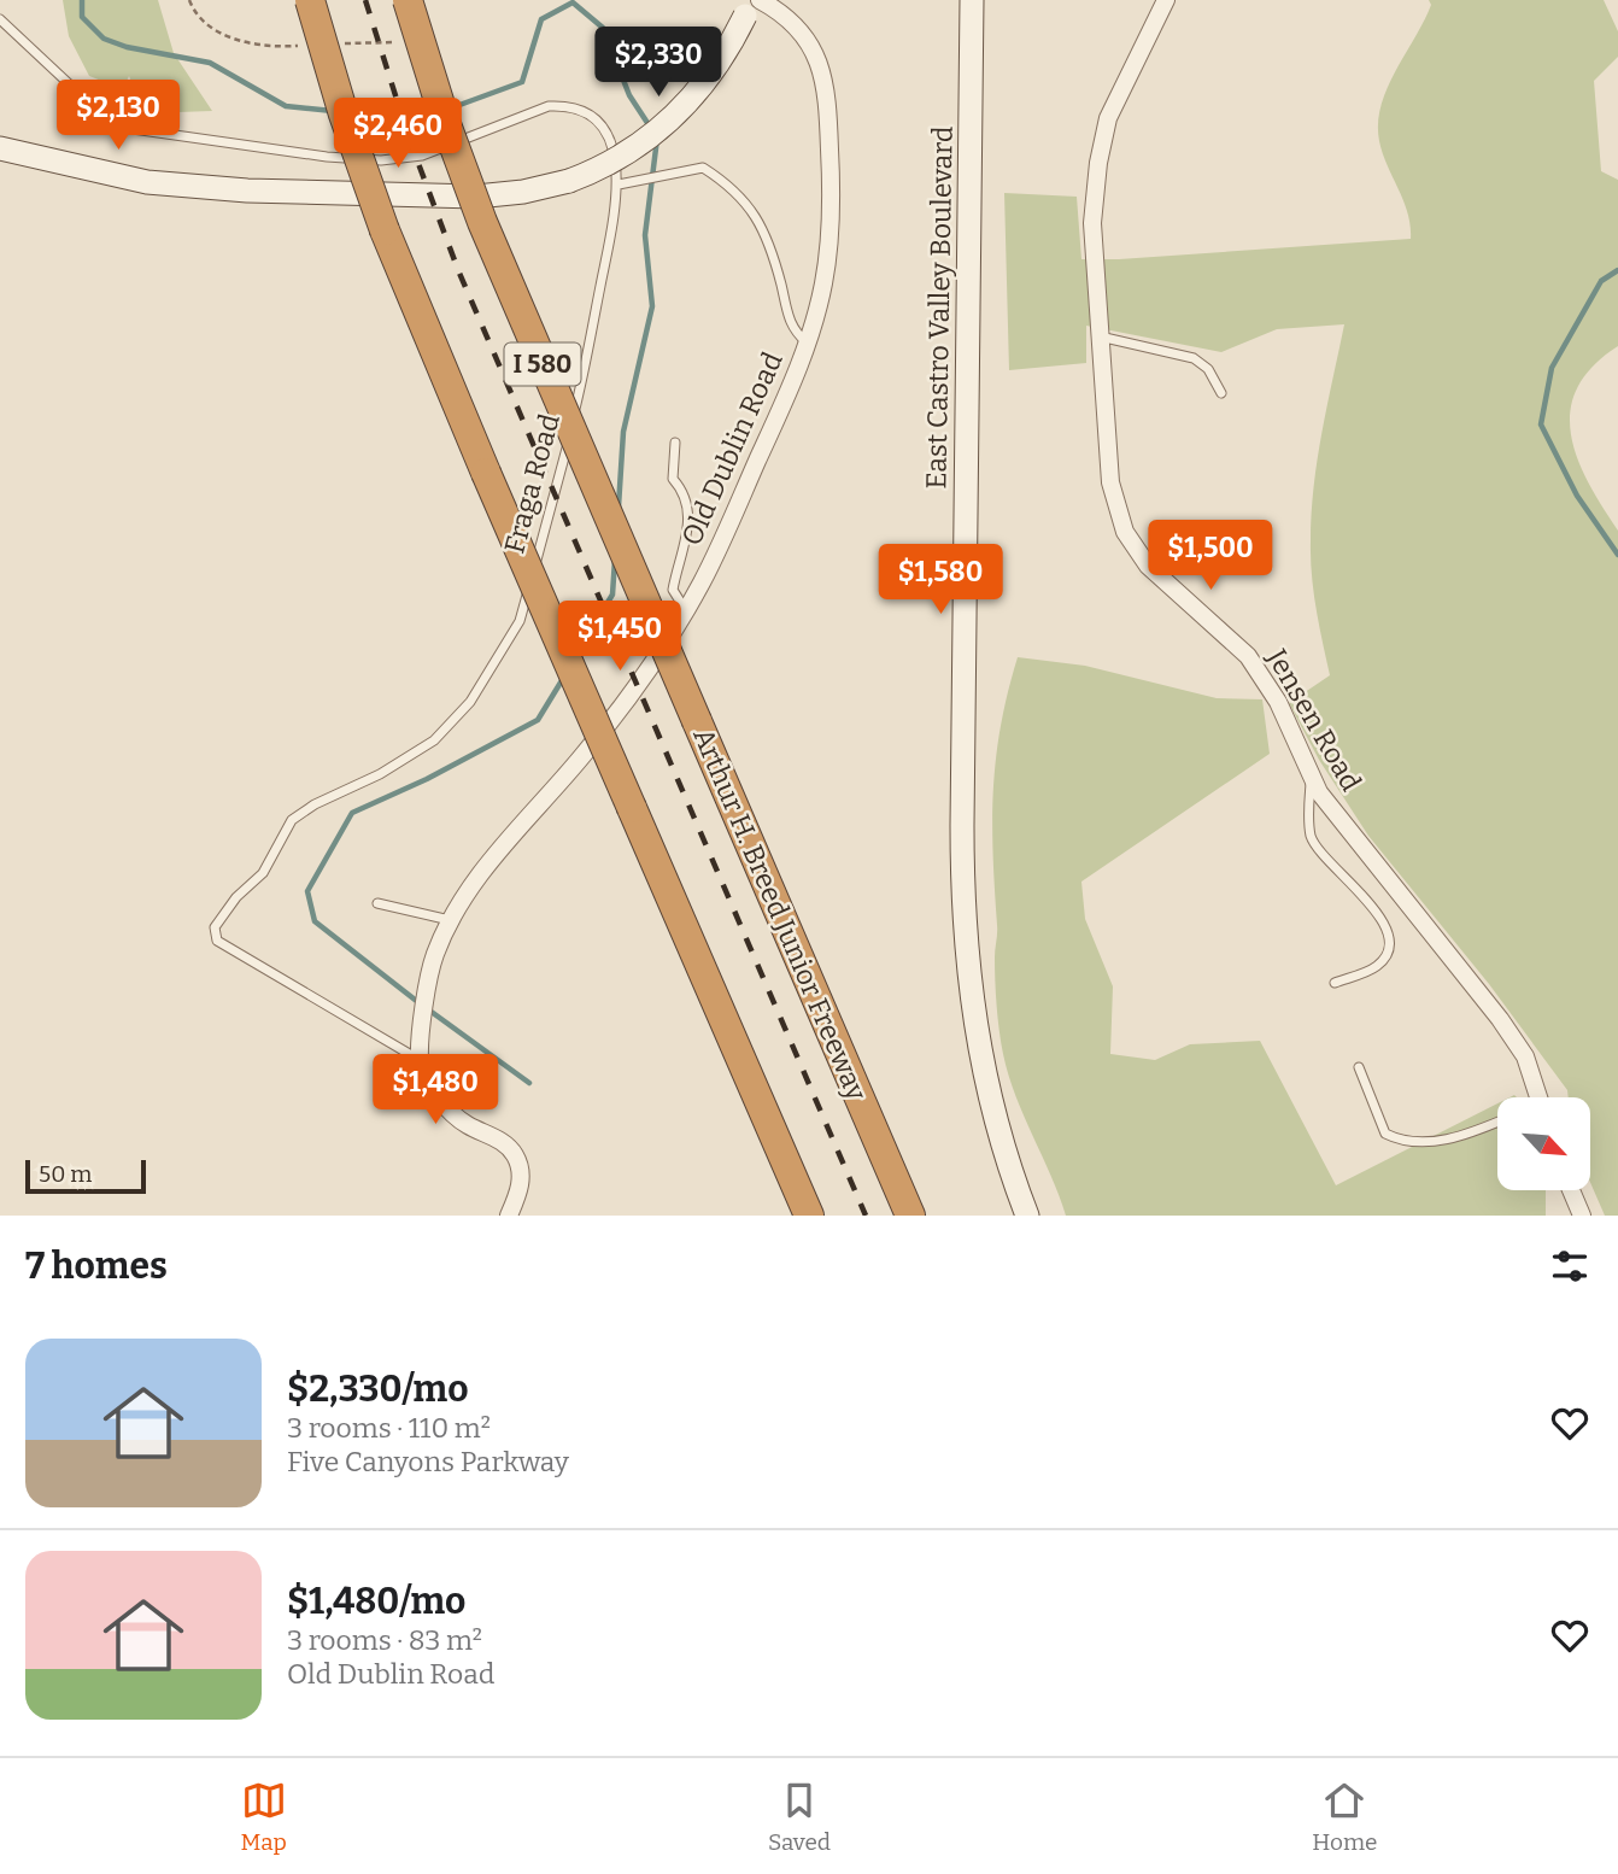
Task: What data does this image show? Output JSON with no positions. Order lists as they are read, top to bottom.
{
  "streets": {
    "highway": ["I 580", "Arthur H. Breed Junior Freeway"],
    "main road": ["East Castro Valley Boulevard"],
    "street": ["Old Dublin Road", "Jensen Road"],
    "lane": ["Fraga Road"]
  },
  "crossings": [
    ["Old Dublin Road", "Fraga Road"]
  ],
  "scale_bar": "50 m",
  "north": "bottom right",
  "page": {
    "price": [
      "$2,330",
      "$2,130",
      "$2,460",
      "$1,500",
      "$1,580",
      "$1,450",
      "$1,480"
    ],
    "scale": "50 m",
    "heading": "7 homes",
    "list": [
      {
        "name": "$2,330/mo",
        "note": "3 rooms · 110 m² · Five Canyons Parkway"
      },
      {
        "name": "$1,480/mo",
        "note": "3 rooms · 83 m² · Old Dublin Road"
      }
    ],
    "tabs": ["Map", "Saved", "Home"]
  }
}
